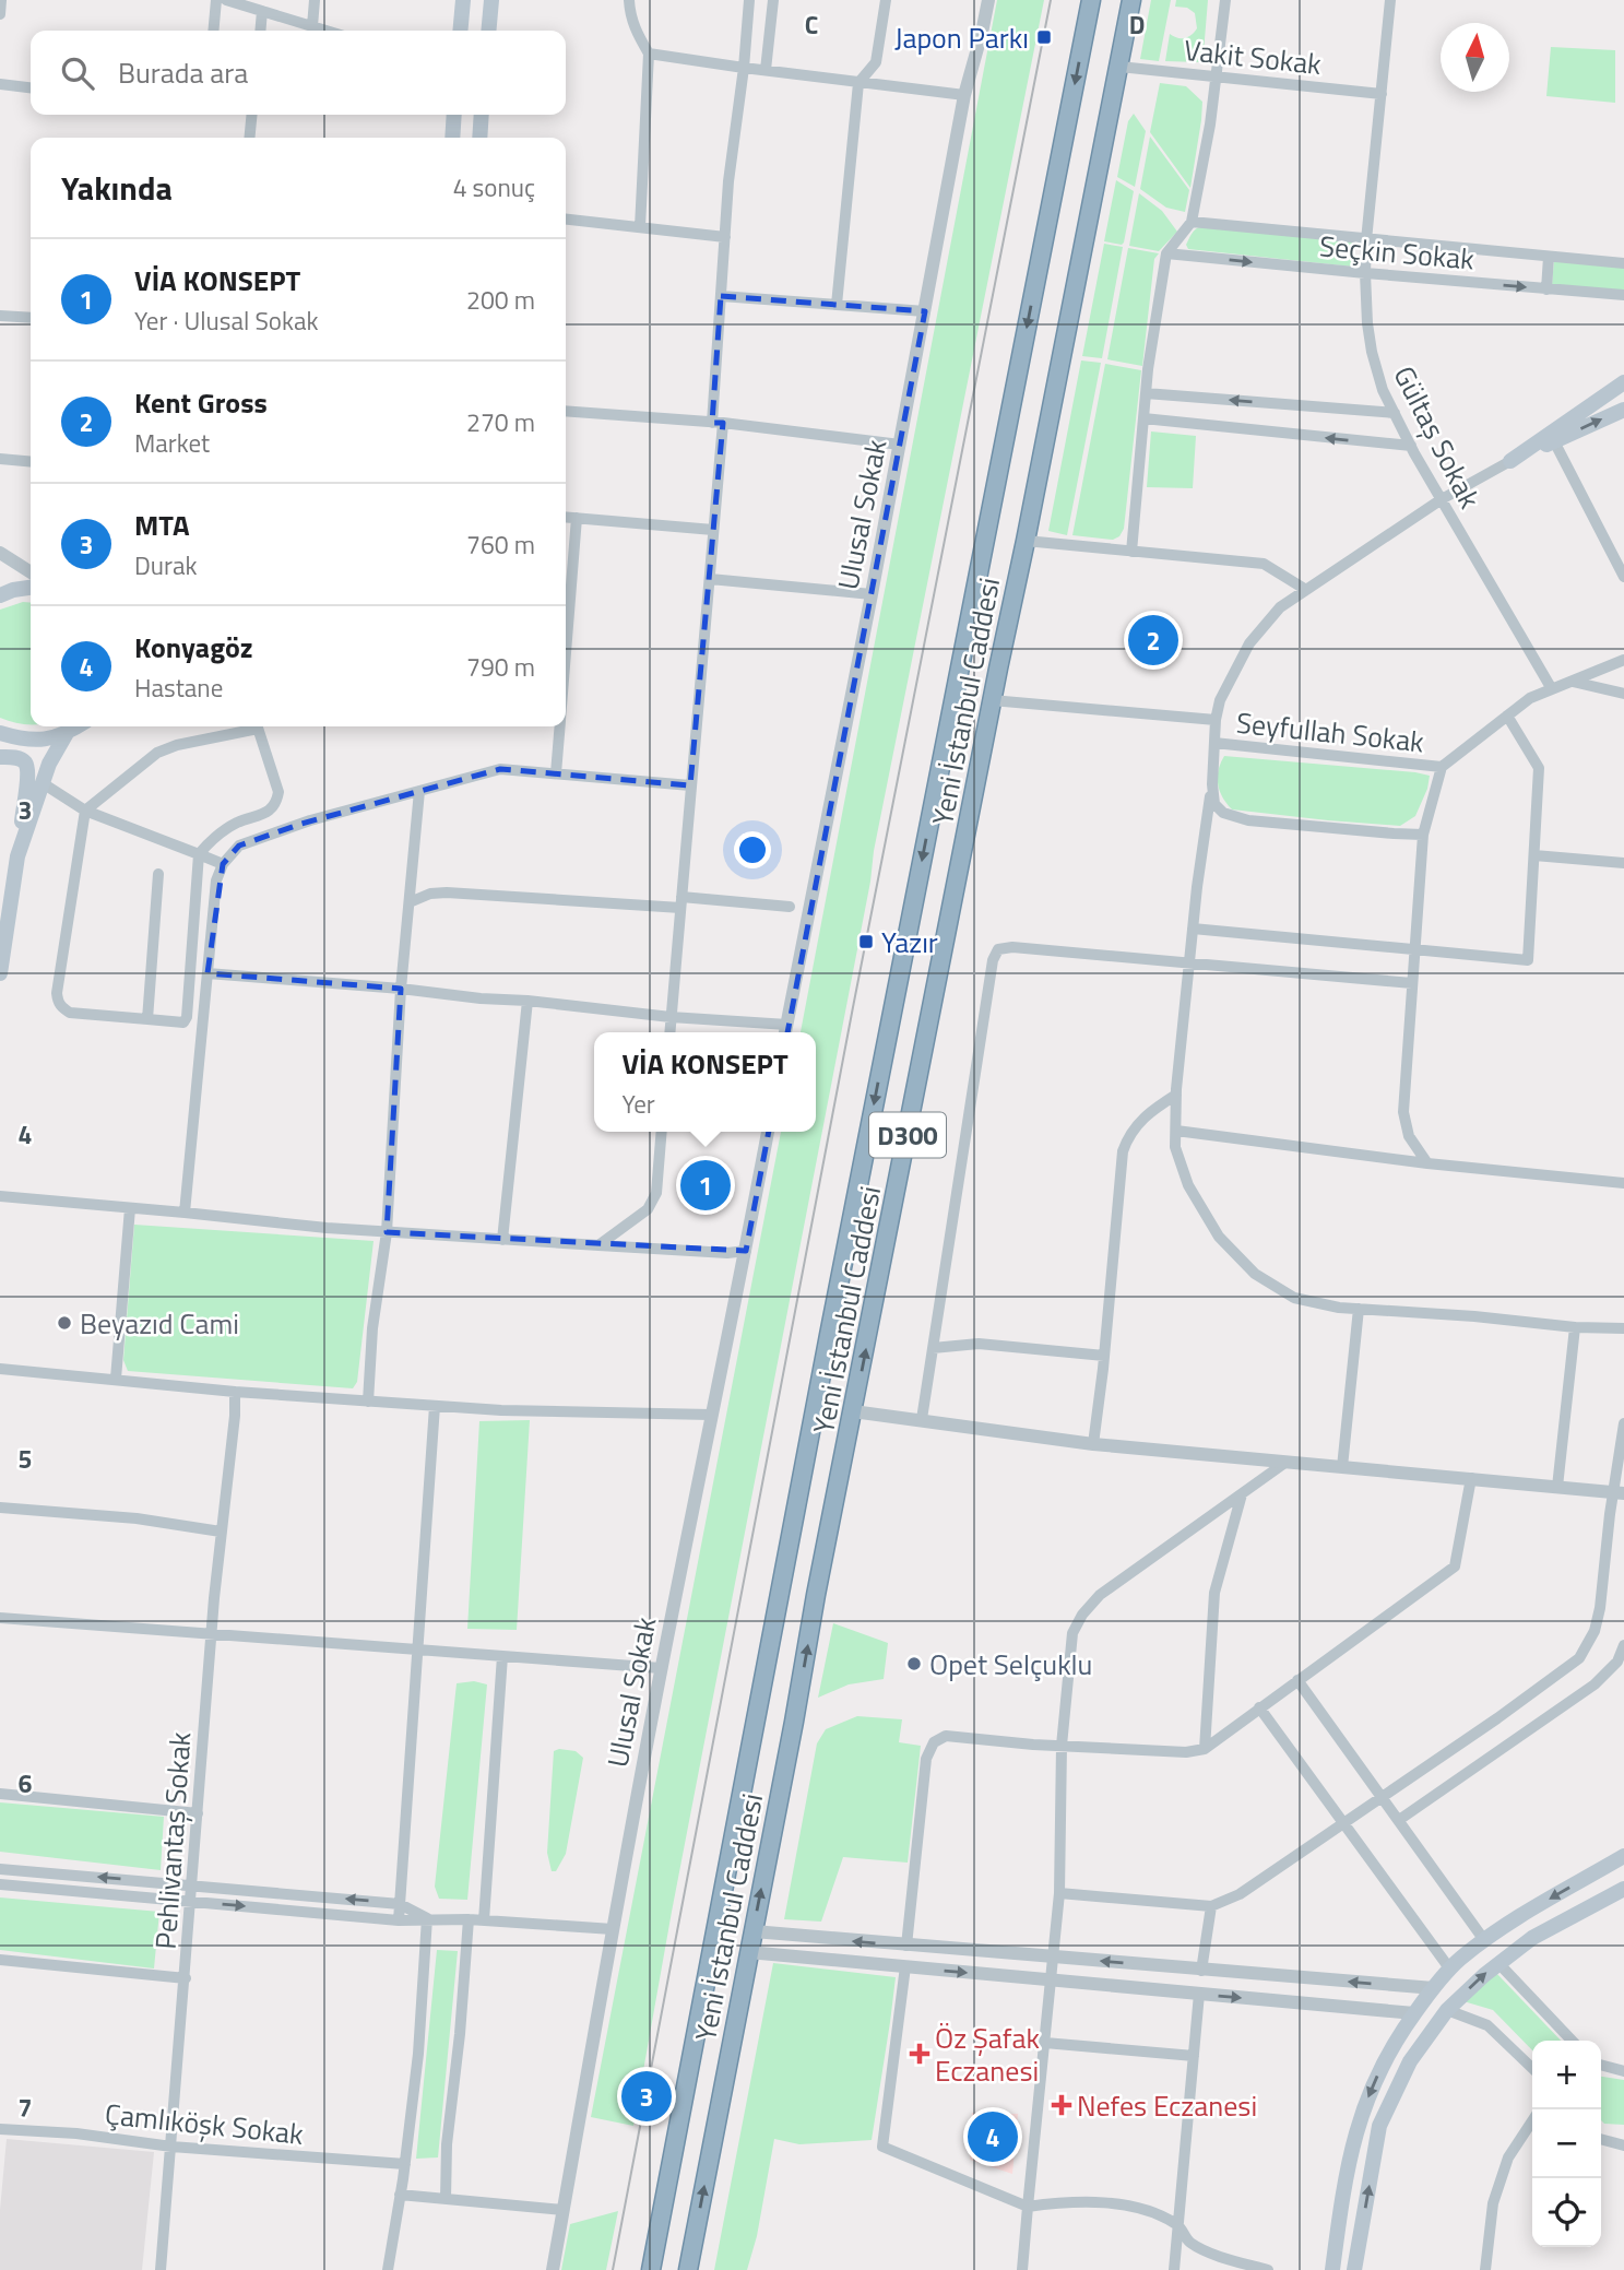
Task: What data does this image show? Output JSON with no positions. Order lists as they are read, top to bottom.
{
  "streets": {
    "highway": ["Yeni İstanbul Caddesi", "D300"],
    "street": [
      "Vakit Sokak",
      "Seçkin Sokak",
      "Gültaş Sokak",
      "Ulusal Sokak",
      "Seyfullah Sokak",
      "Pehlivantaş Sokak",
      "Çamlıköşk Sokak"
    ]
  },
  "crossings": [
    ["Vakit Sokak", "Gültaş Sokak"],
    ["Vakit Sokak", "Yeni İstanbul Caddesi"],
    ["Seçkin Sokak", "Gültaş Sokak"],
    ["Pehlivantaş Sokak", "Çamlıköşk Sokak"]
  ],
  "places": {
    "transit": ["Japon Parkı", "Yazır"],
    "other": ["Beyazıd Cami", "Opet Selçuklu"],
    "health": ["Öz Şafak Eczanesi", "Nefes Eczanesi"]
  },
  "north": "top",
  "page": {
    "search": "Burada ara",
    "heading": ["Yakında", "4 sonuç"],
    "list": [
      {
        "mark": "1",
        "name": "VİA KONSEPT",
        "note": "Yer · Ulusal Sokak",
        "value": "200 m"
      },
      {
        "mark": "2",
        "name": "Kent Gross",
        "note": "Market",
        "value": "270 m"
      },
      {
        "mark": "3",
        "name": "MTA",
        "note": "Durak",
        "value": "760 m"
      },
      {
        "mark": "4",
        "name": "Konyagöz",
        "note": "Hastane",
        "value": "790 m"
      }
    ],
    "pins": [
      "2",
      "1",
      "3",
      "4"
    ],
    "popup": ["VİA KONSEPT", "Yer"],
    "map_buttons": ["+", "−"]
  },
  "grid": {
    "columns": ["C", "D"],
    "rows": [
      "3",
      "4",
      "5",
      "6",
      "7"
    ]
  }
}
